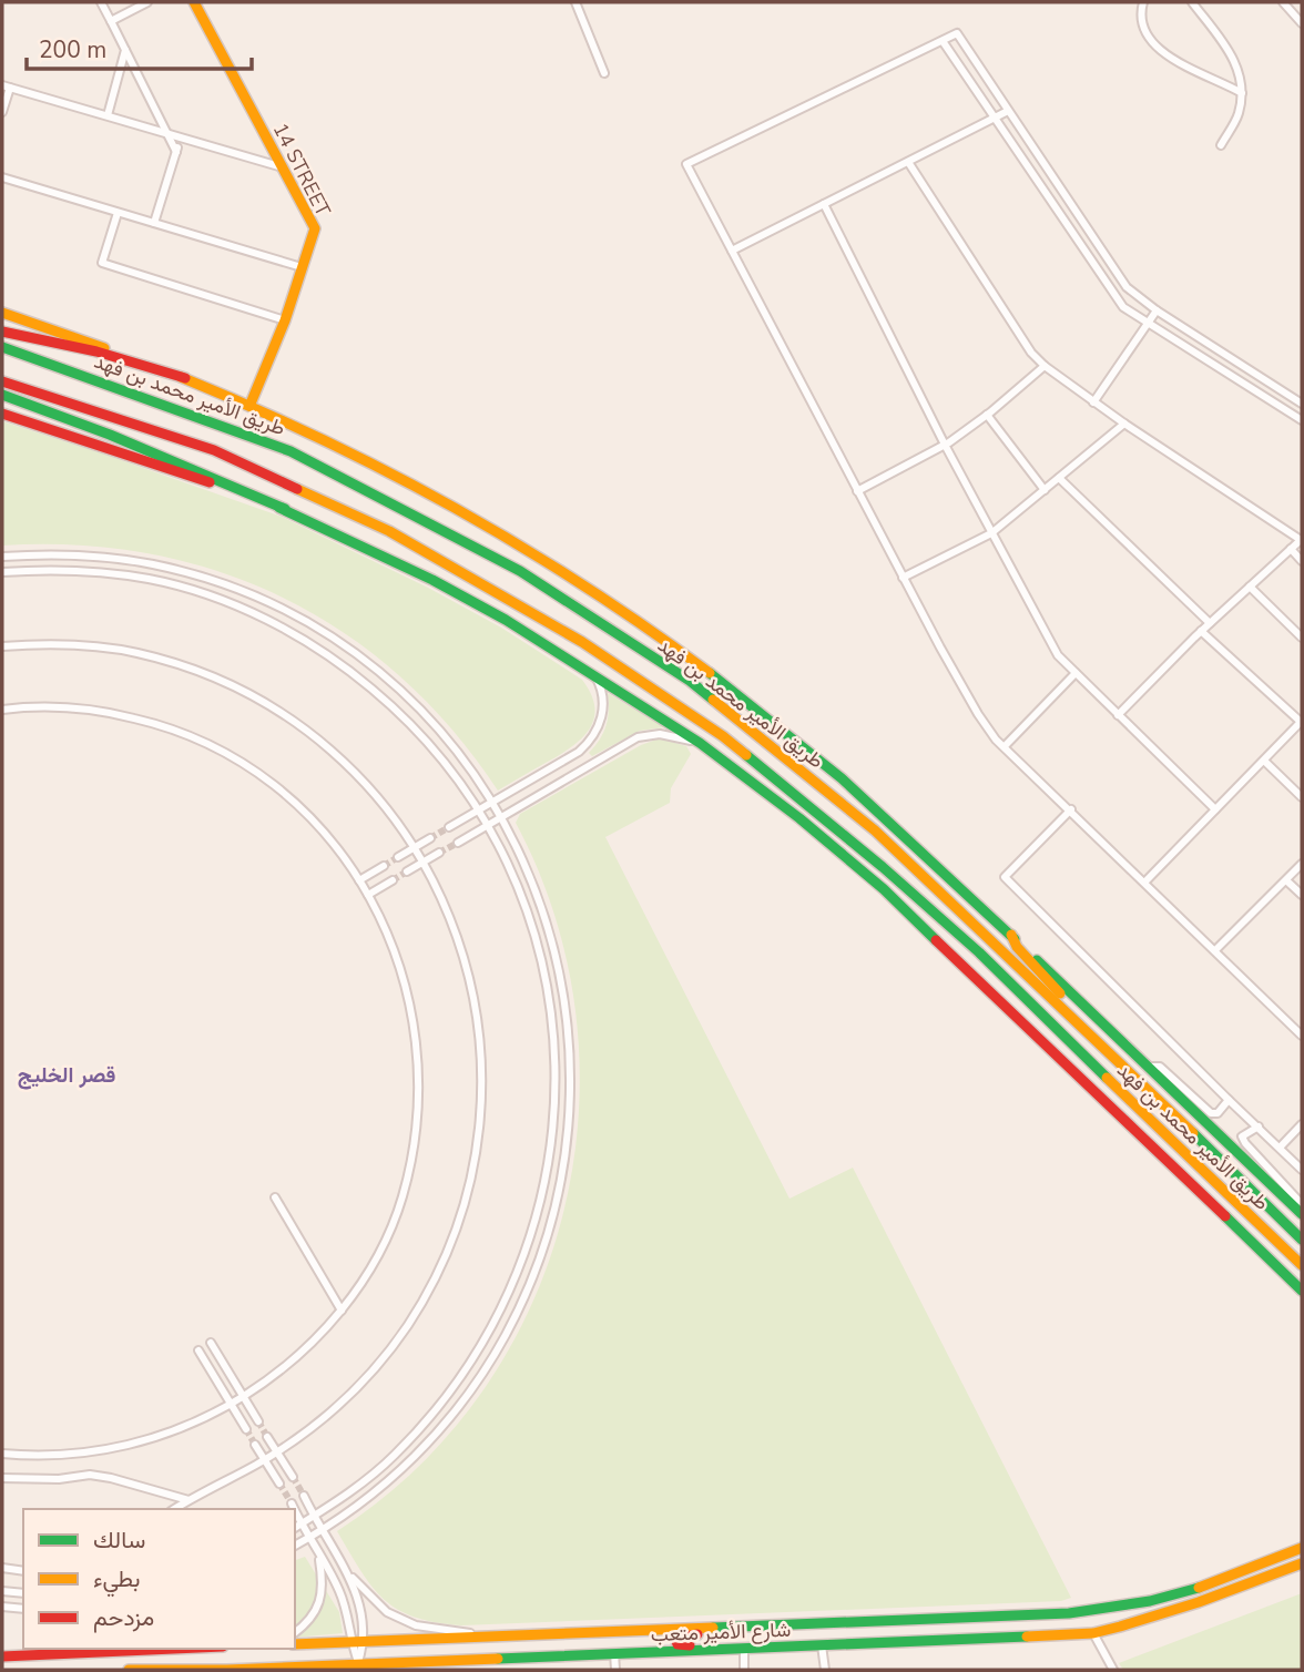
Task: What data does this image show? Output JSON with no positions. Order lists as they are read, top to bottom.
{
  "streets": {
    "main road": ["14 STREET", "طريق الأمير محمد بن فهد", "شارع الأمير متعب"]
  },
  "districts": ["قصر الخليج"],
  "legend": ["سالك", "بطيء", "مزدحم"],
  "scale_bar": "200 m"
}
